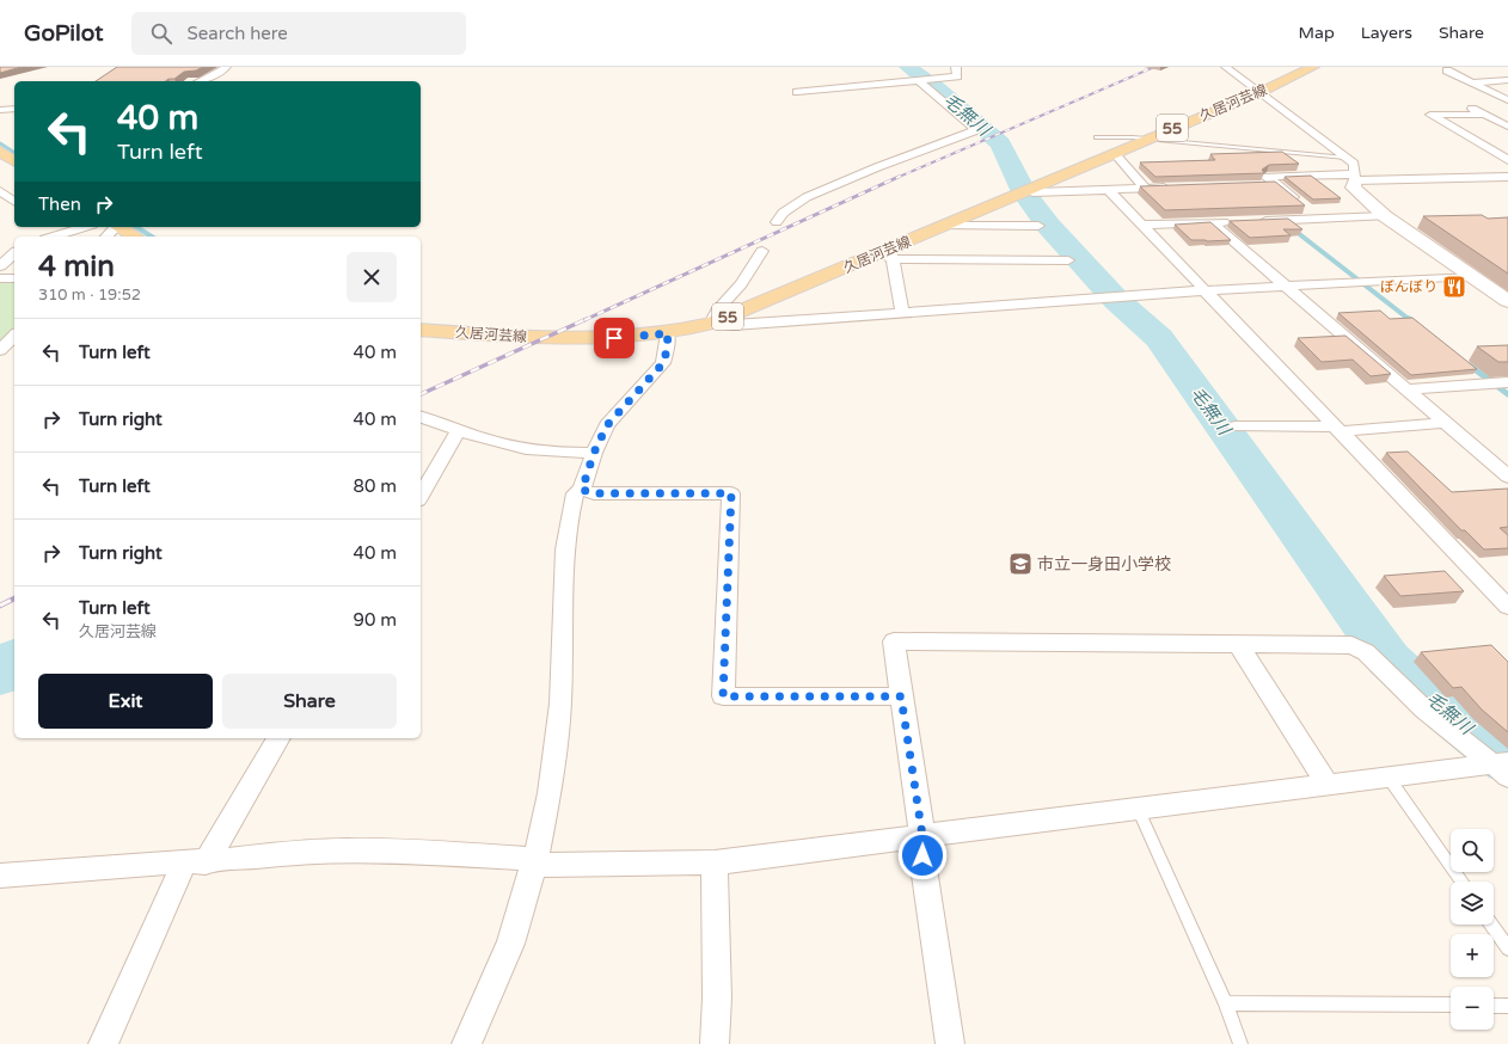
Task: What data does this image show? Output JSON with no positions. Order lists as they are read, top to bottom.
{
  "streets": {
    "main road": ["久居河芸線", "55"]
  },
  "water": ["毛無川"],
  "places": {
    "restaurant": ["ぼんぼり"],
    "school or university": ["市立一身田小学校"]
  },
  "page": {
    "header": "GoPilot",
    "search": "Search here",
    "nav": ["Map", "Layers", "Share"],
    "turn": ["40 m", "Turn left"],
    "then": "Then",
    "heading": ["4 min", "310 m · 19:52"],
    "list": [
      {
        "name": "Turn left",
        "value": "40 m"
      },
      {
        "name": "Turn right",
        "value": "40 m"
      },
      {
        "name": "Turn left",
        "value": "80 m"
      },
      {
        "name": "Turn right",
        "value": "40 m"
      },
      {
        "name": "Turn left",
        "note": "久居河芸線",
        "value": "90 m"
      }
    ],
    "buttons": ["Exit", "Share"],
    "map_buttons": ["+", "−"]
  }
}
